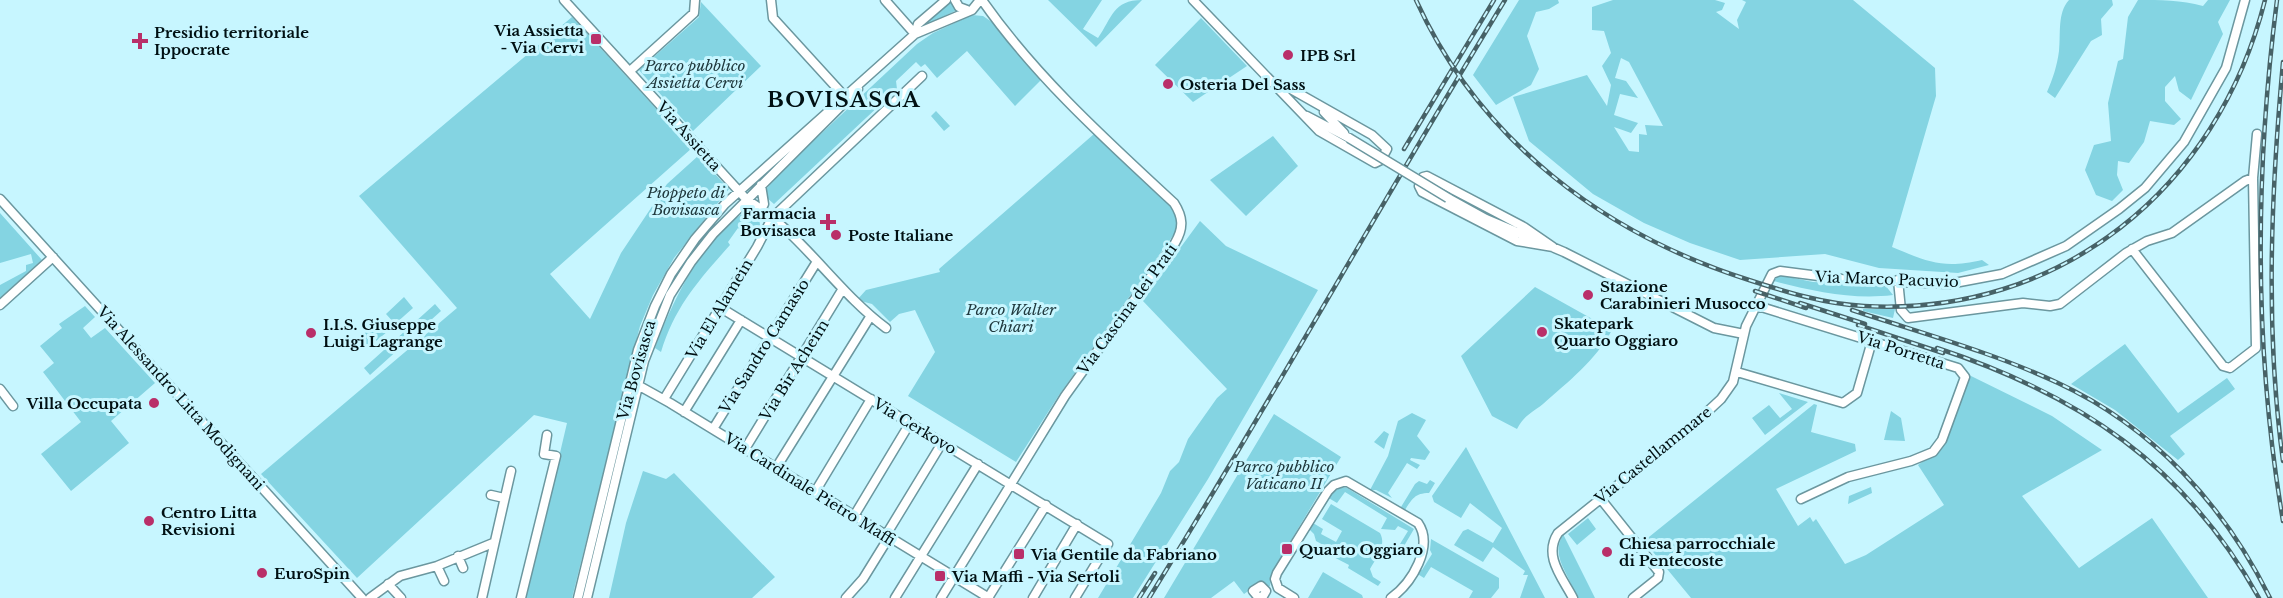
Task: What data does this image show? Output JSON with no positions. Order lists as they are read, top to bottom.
{
  "streets": {
    "street": [
      "Via Assietta",
      "Via Marco Pacuvio",
      "Via El Alamein",
      "Via Cascina dei Prati",
      "Via Sandro Camasio",
      "Via Porretta",
      "Via Bovisasca",
      "Via Bir Acheim",
      "Via Alessandro Litta Modignani",
      "Via Cerkovo",
      "Via Castellammare",
      "Via Cardinale Pietro Maffi"
    ]
  },
  "crossings": [
    ["Via Assietta", "Via El Alamein"],
    ["Via Assietta", "Via Sandro Camasio"],
    ["Via Assietta", "Via Bovisasca"],
    ["Via Assietta", "Via Bir Acheim"],
    ["Via Marco Pacuvio", "Via Castellammare"],
    ["Via El Alamein", "Via Cerkovo"],
    ["Via El Alamein", "Via Cardinale Pietro Maffi"],
    ["Via Cascina dei Prati", "Via Bovisasca"],
    ["Via Cascina dei Prati", "Via Cerkovo"],
    ["Via Cascina dei Prati", "Via Cardinale Pietro Maffi"],
    ["Via Sandro Camasio", "Via Cerkovo"],
    ["Via Sandro Camasio", "Via Cardinale Pietro Maffi"],
    ["Via Porretta", "Via Castellammare"],
    ["Via Bovisasca", "Via Cardinale Pietro Maffi"],
    ["Via Bir Acheim", "Via Cerkovo"],
    ["Via Bir Acheim", "Via Cardinale Pietro Maffi"]
  ],
  "districts": ["BOVISASCA"],
  "parks": [
    "Parco pubblico Assietta Cervi",
    "Pioppeto di Bovisasca",
    "Parco Walter Chiari",
    "Parco pubblico Vaticano II"
  ],
  "places": {
    "transit": [
      "Via Assietta - Via Cervi",
      "Quarto Oggiaro",
      "Via Gentile da Fabriano",
      "Via Maffi - Via Sertoli"
    ],
    "health": ["Presidio territoriale Ippocrate", "Farmacia Bovisasca"],
    "other": [
      "IPB Srl",
      "Osteria Del Sass",
      "Poste Italiane",
      "Stazione Carabinieri Musocco",
      "Skatepark Quarto Oggiaro",
      "I.I.S. Giuseppe Luigi Lagrange",
      "Villa Occupata",
      "Centro Litta Revisioni",
      "Chiesa parrocchiale di Pentecoste",
      "EuroSpin"
    ]
  }
}
